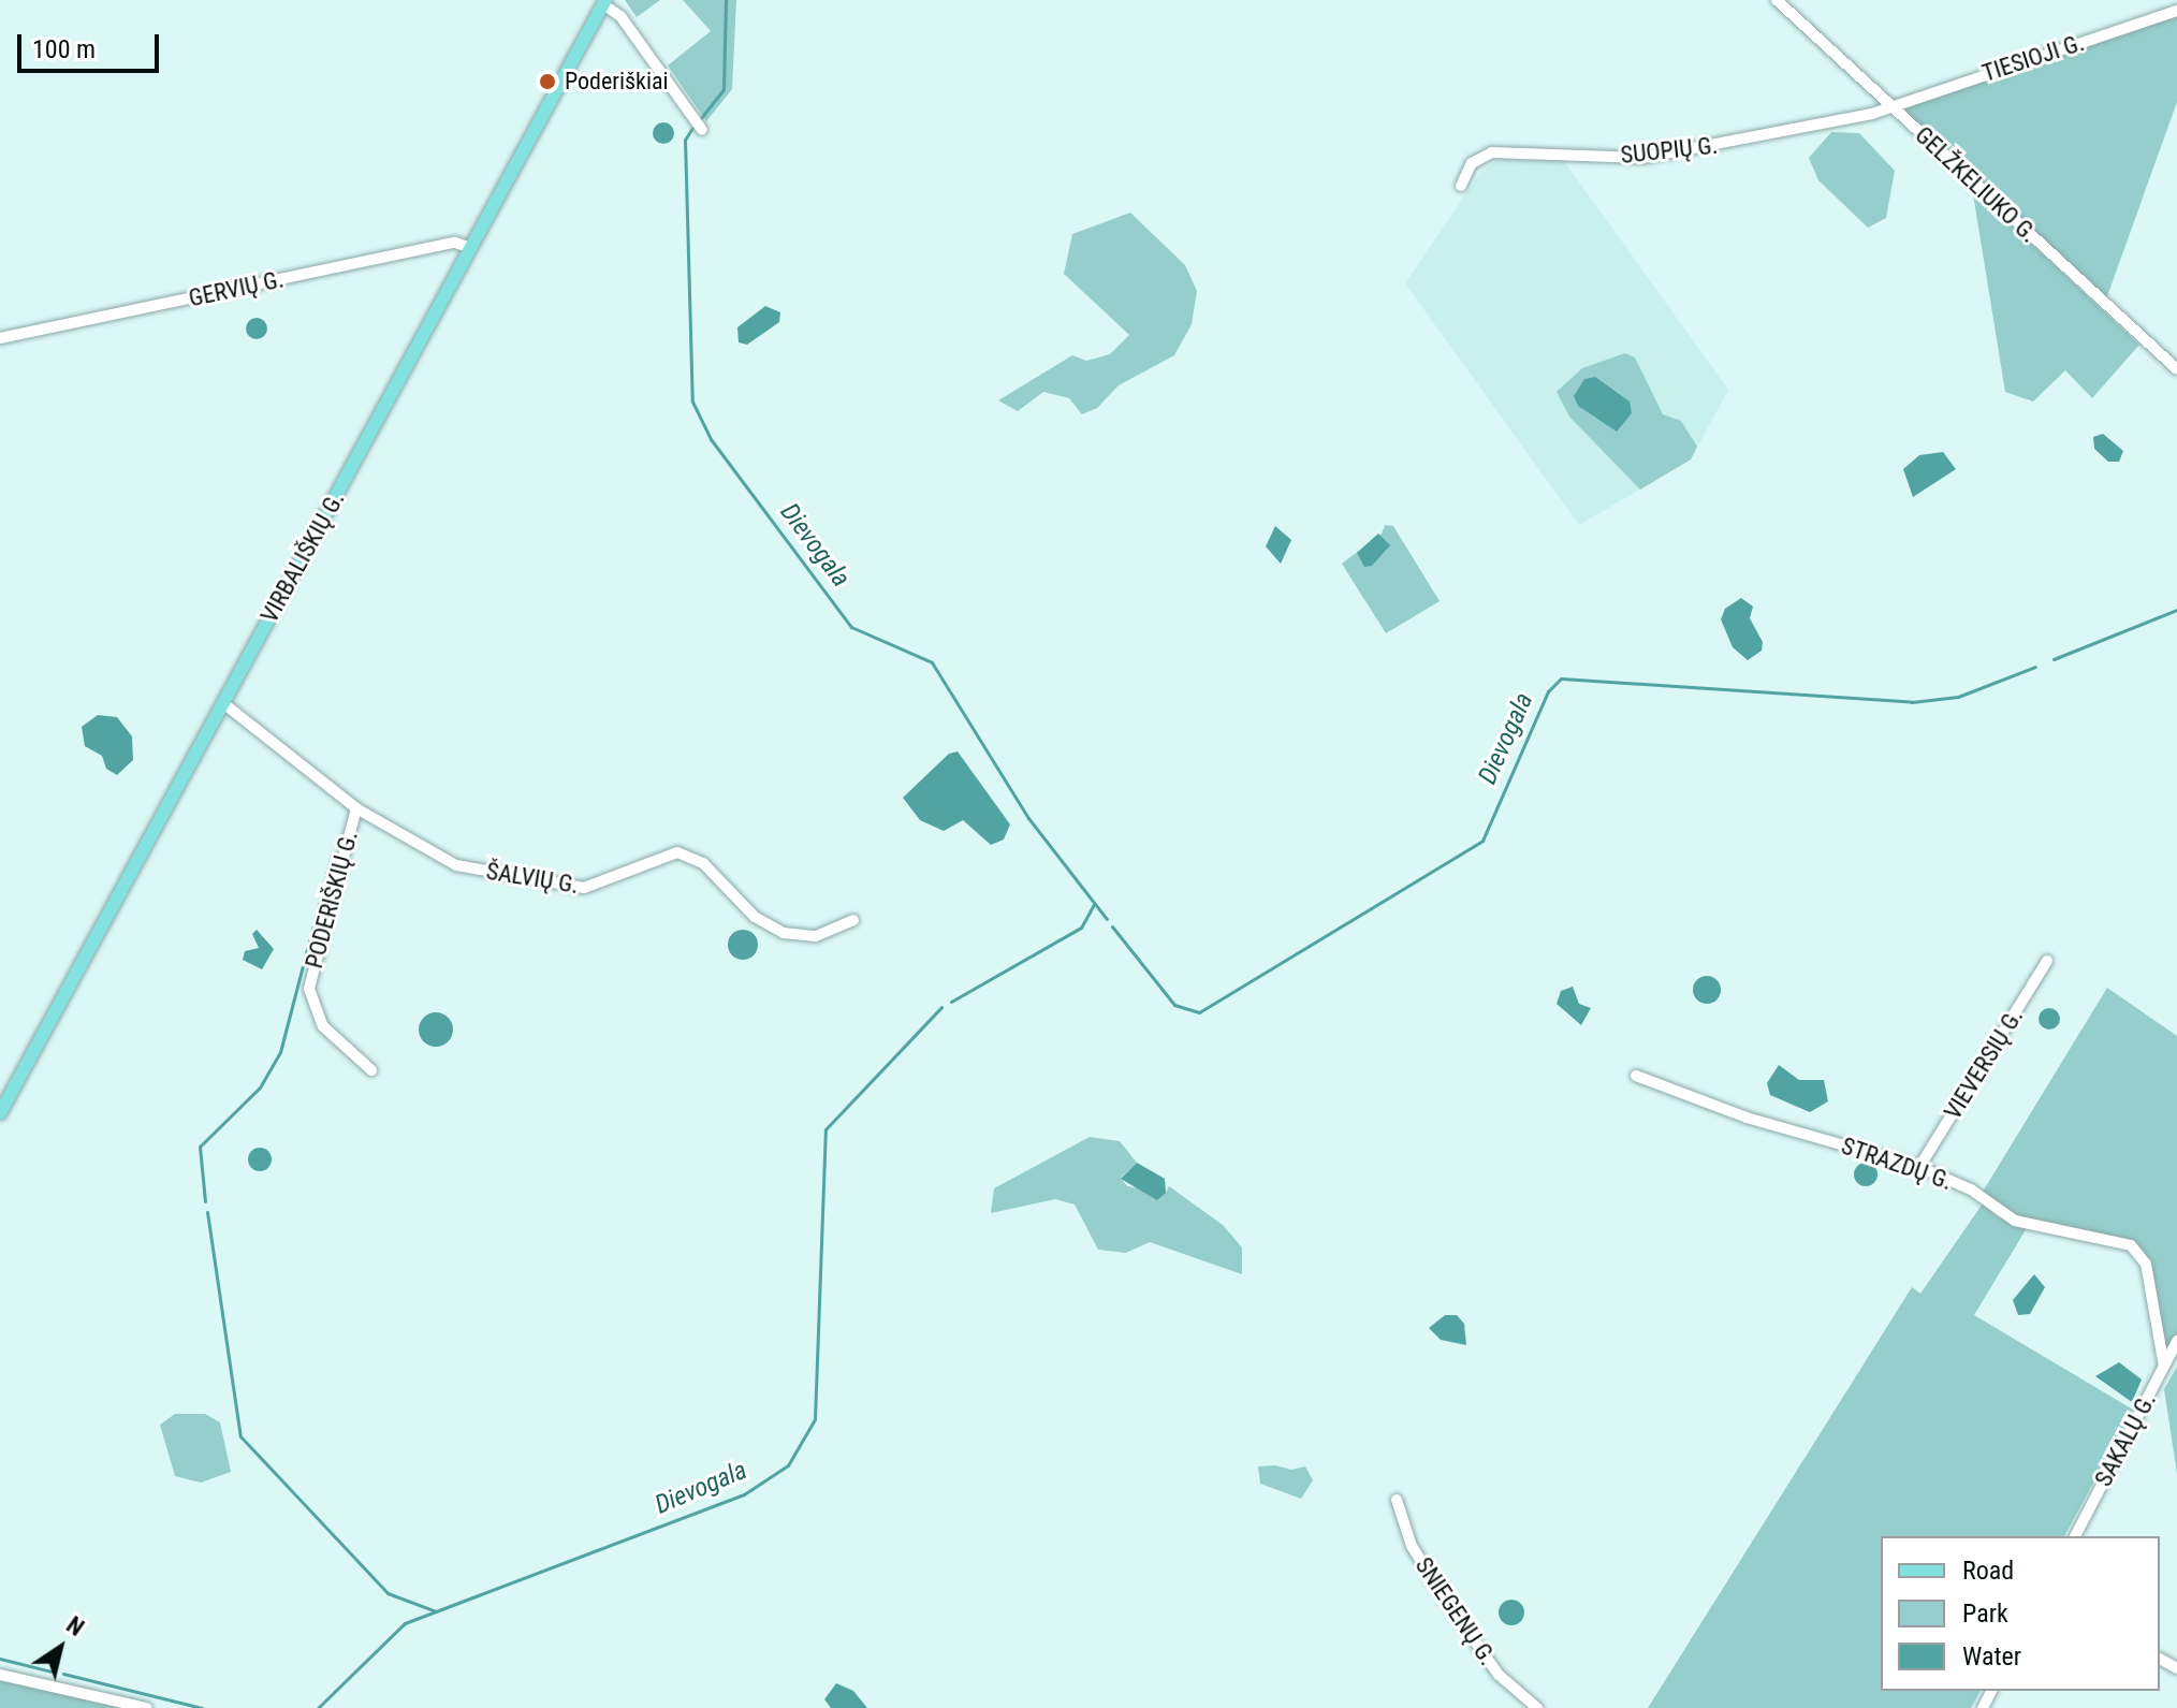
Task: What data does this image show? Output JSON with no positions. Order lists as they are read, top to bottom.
{
  "streets": {
    "main road": ["VIRBALIŠKIŲ G."],
    "street": [
      "TIESIOJI G.",
      "SUOPIŲ G.",
      "GELŽKELIUKO G.",
      "GERVIŲ G.",
      "ŠALVIŲ G.",
      "PODERIŠKIŲ G.",
      "VIEVERSIŲ G.",
      "STRAZDŲ G.",
      "SAKALŲ G.",
      "SNIEGENŲ G."
    ]
  },
  "crossings": [
    ["TIESIOJI G.", "SUOPIŲ G."],
    ["TIESIOJI G.", "GELŽKELIUKO G."],
    ["SUOPIŲ G.", "GELŽKELIUKO G."],
    ["GERVIŲ G.", "VIRBALIŠKIŲ G."],
    ["VIRBALIŠKIŲ G.", "ŠALVIŲ G."],
    ["ŠALVIŲ G.", "PODERIŠKIŲ G."],
    ["VIEVERSIŲ G.", "STRAZDŲ G."],
    ["STRAZDŲ G.", "SAKALŲ G."]
  ],
  "water": ["Dievogala"],
  "places": ["Poderiškiai"],
  "legend": ["Road", "Park", "Water"],
  "scale_bar": "100 m",
  "north": "top right"
}
